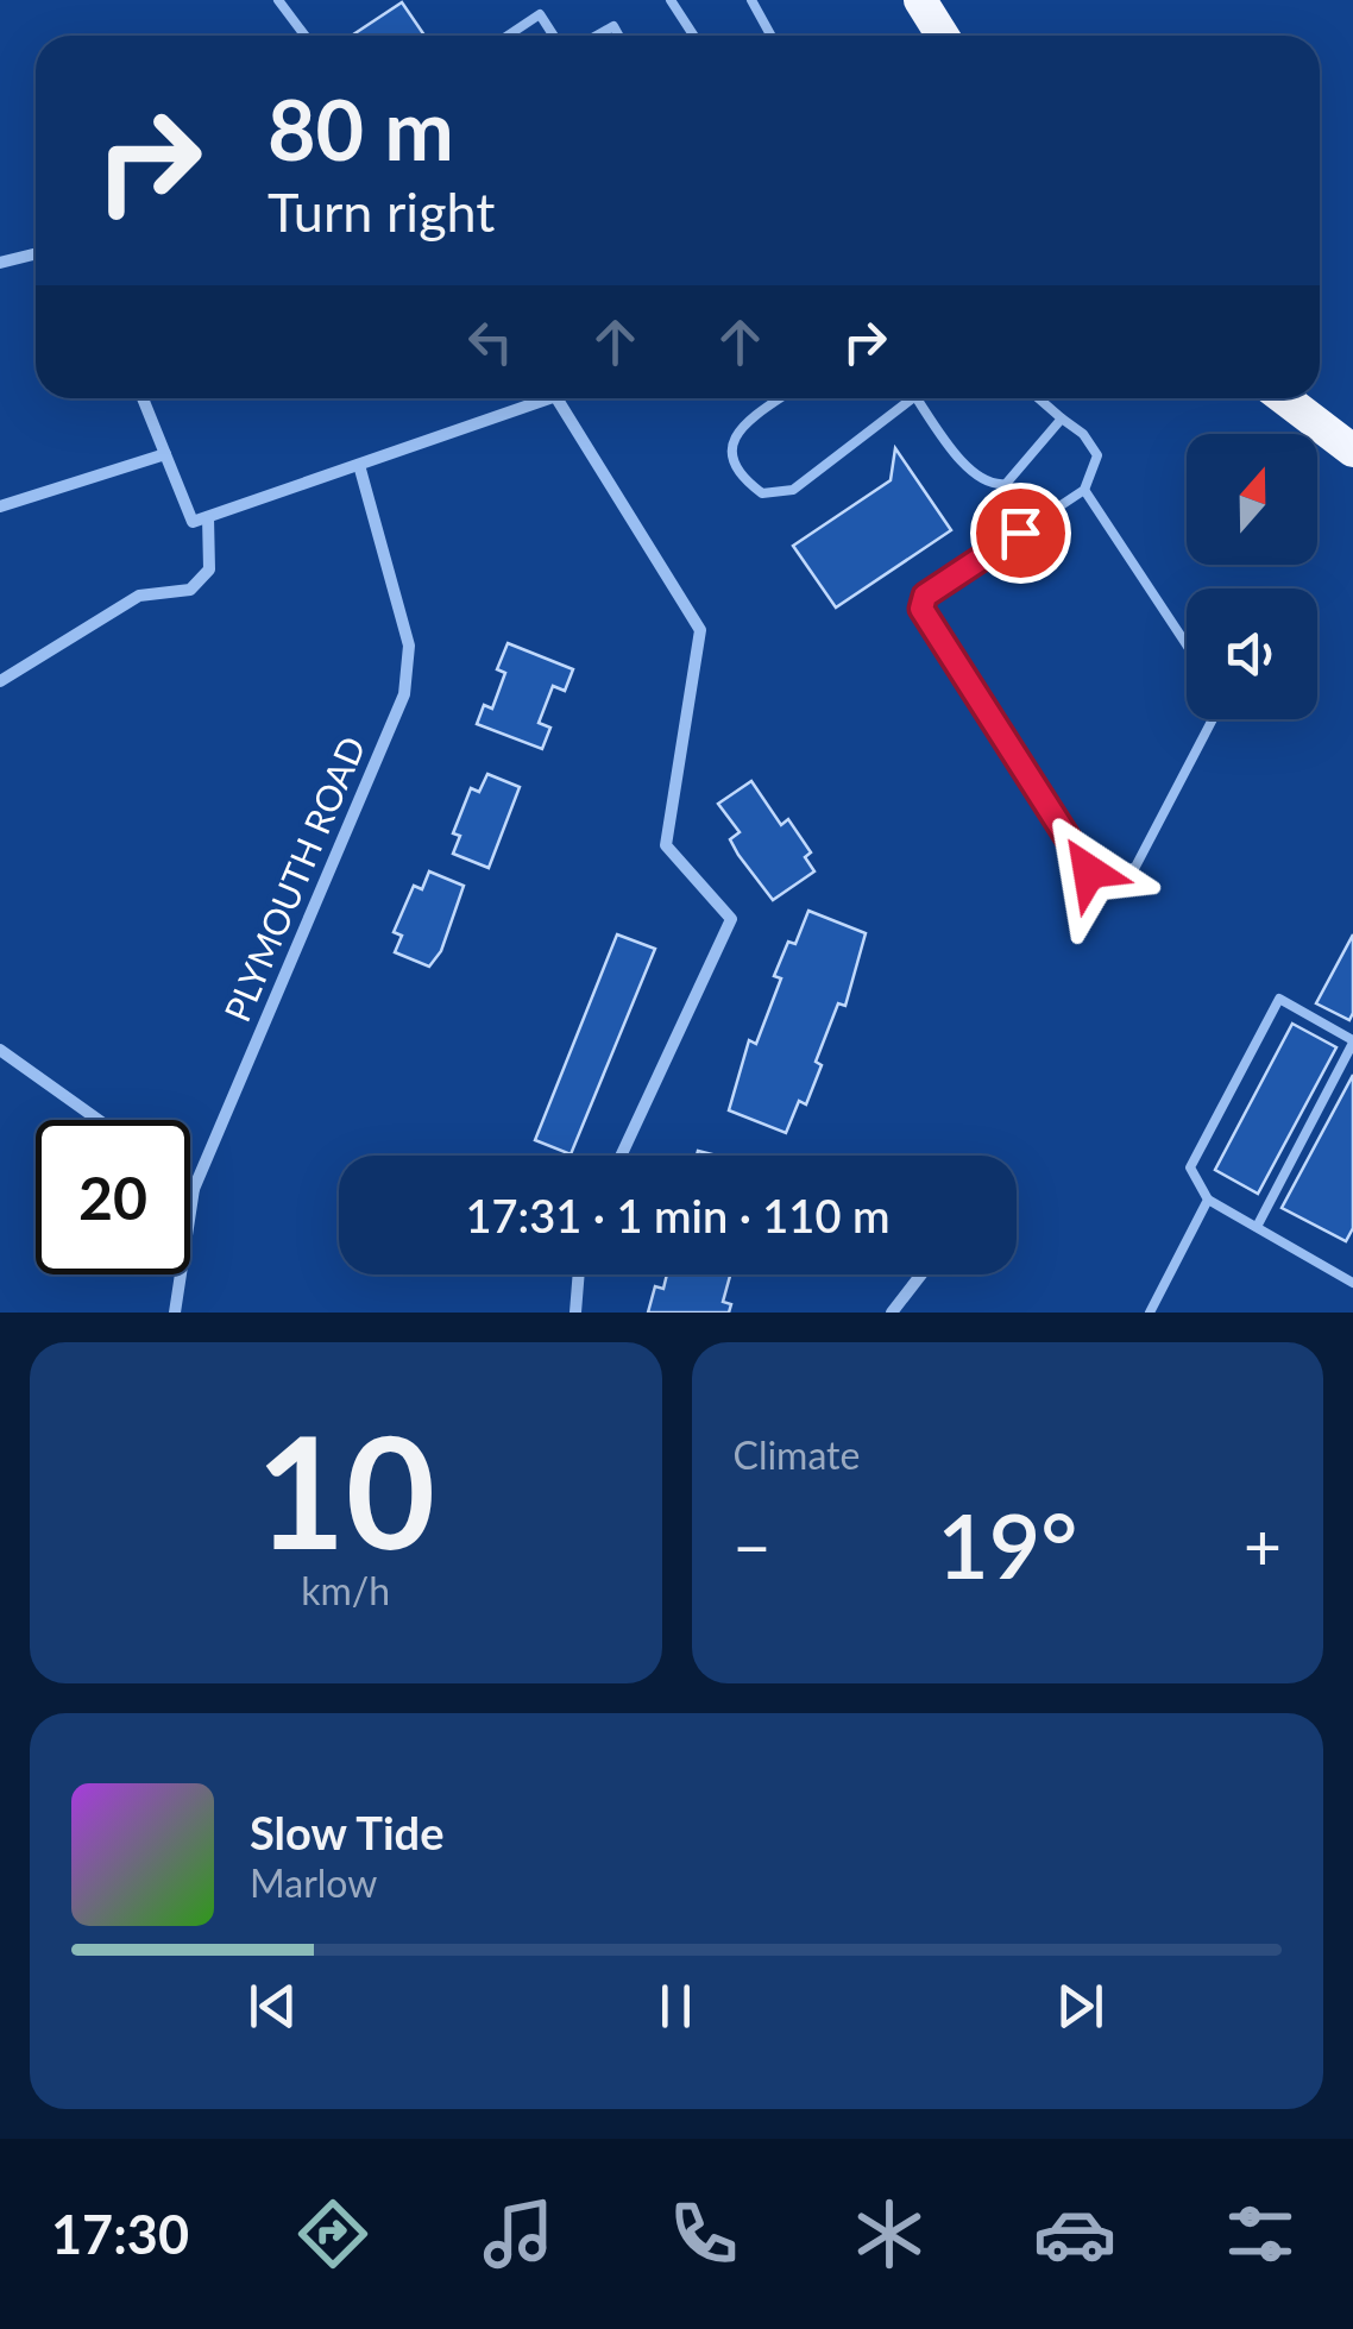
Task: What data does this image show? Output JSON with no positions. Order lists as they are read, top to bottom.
{
  "streets": {
    "street": ["PLYMOUTH ROAD"]
  },
  "north": "top",
  "page": {
    "turn": ["80 m", "Turn right"],
    "limit": "20",
    "trip": "17:31 · 1 min · 110 m",
    "tile": [
      ["10", "km/h"],
      "Climate"
    ],
    "heat": ["−", "19°", "+"],
    "song": ["Slow Tide", "Marlow"],
    "tabs": "17:30"
  }
}
